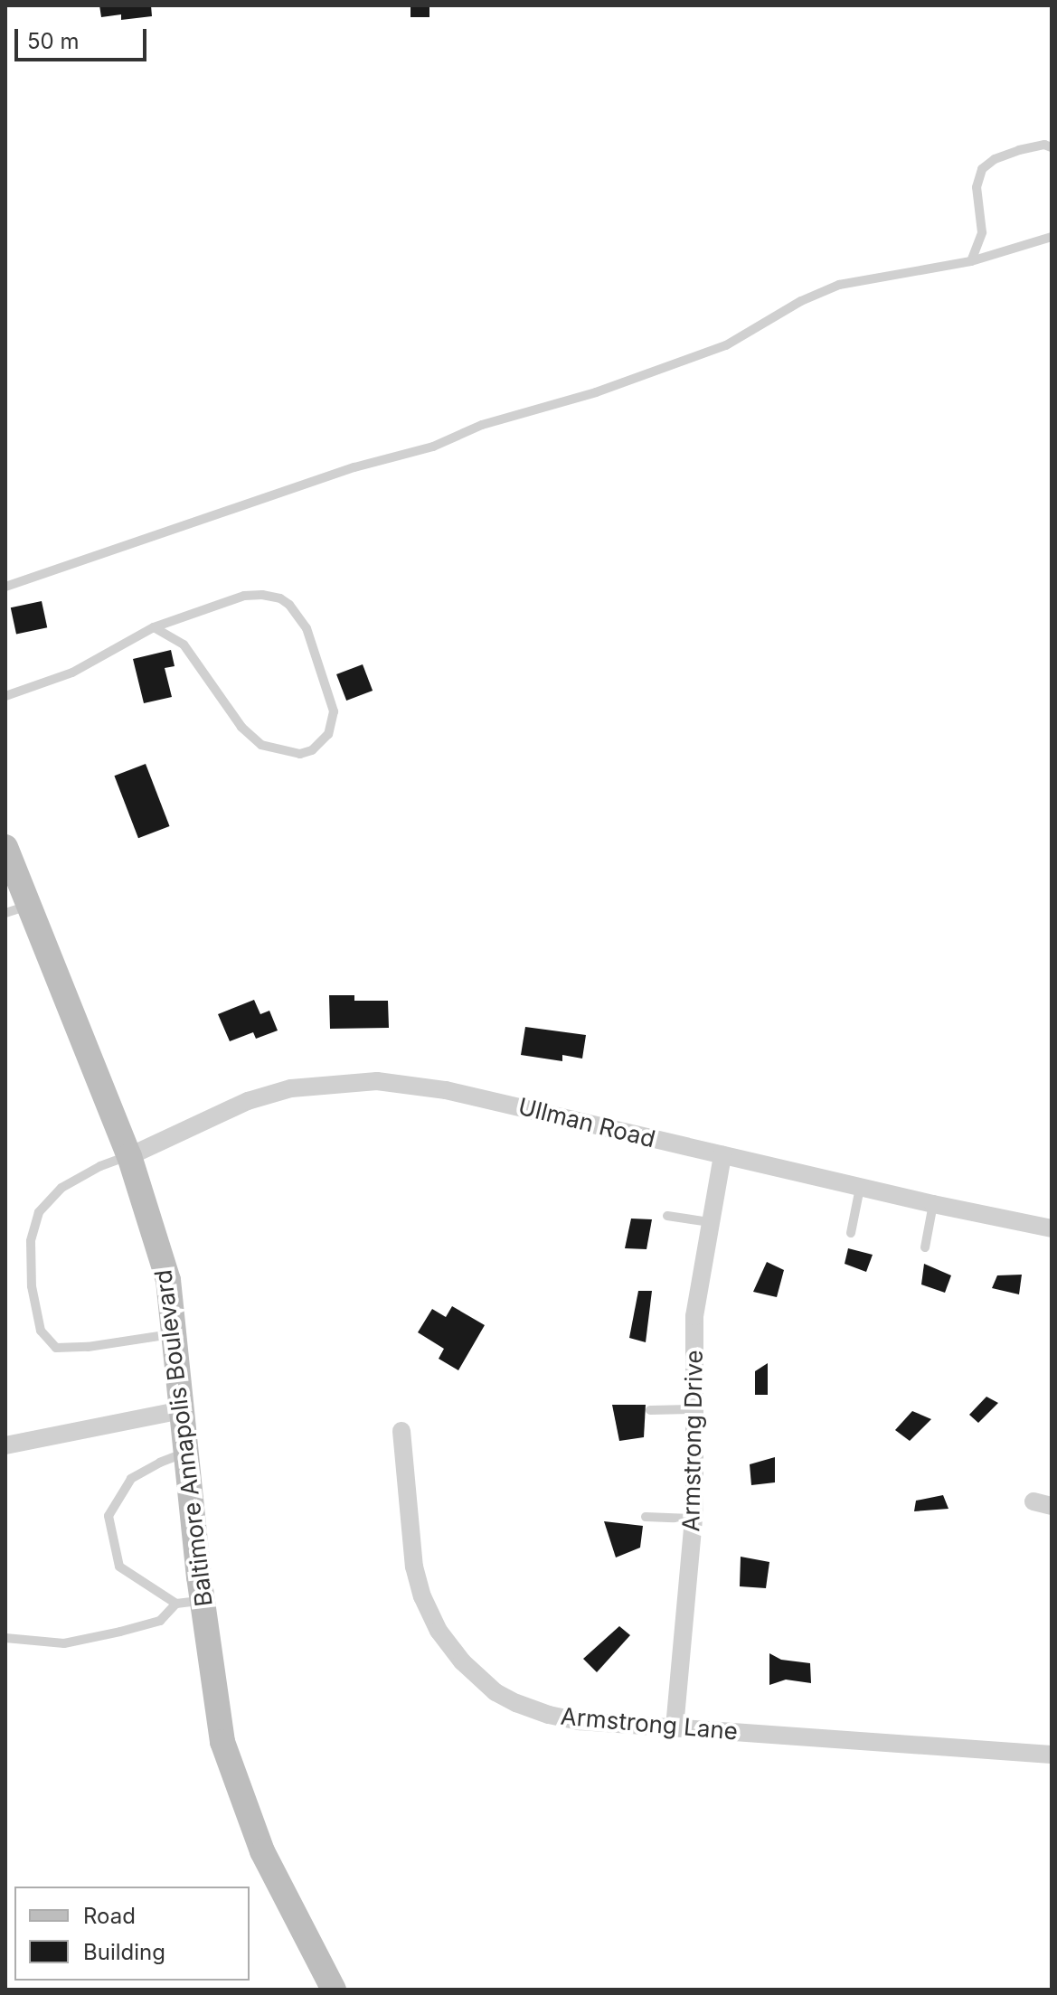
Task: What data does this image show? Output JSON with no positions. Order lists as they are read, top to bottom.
{
  "streets": {
    "main road": ["Baltimore Annapolis Boulevard"],
    "street": ["Ullman Road", "Armstrong Drive", "Armstrong Lane"]
  },
  "crossings": [
    ["Ullman Road", "Baltimore Annapolis Boulevard"],
    ["Ullman Road", "Armstrong Drive"],
    ["Armstrong Drive", "Armstrong Lane"]
  ],
  "legend": ["Road", "Building"],
  "scale_bar": "50 m"
}
